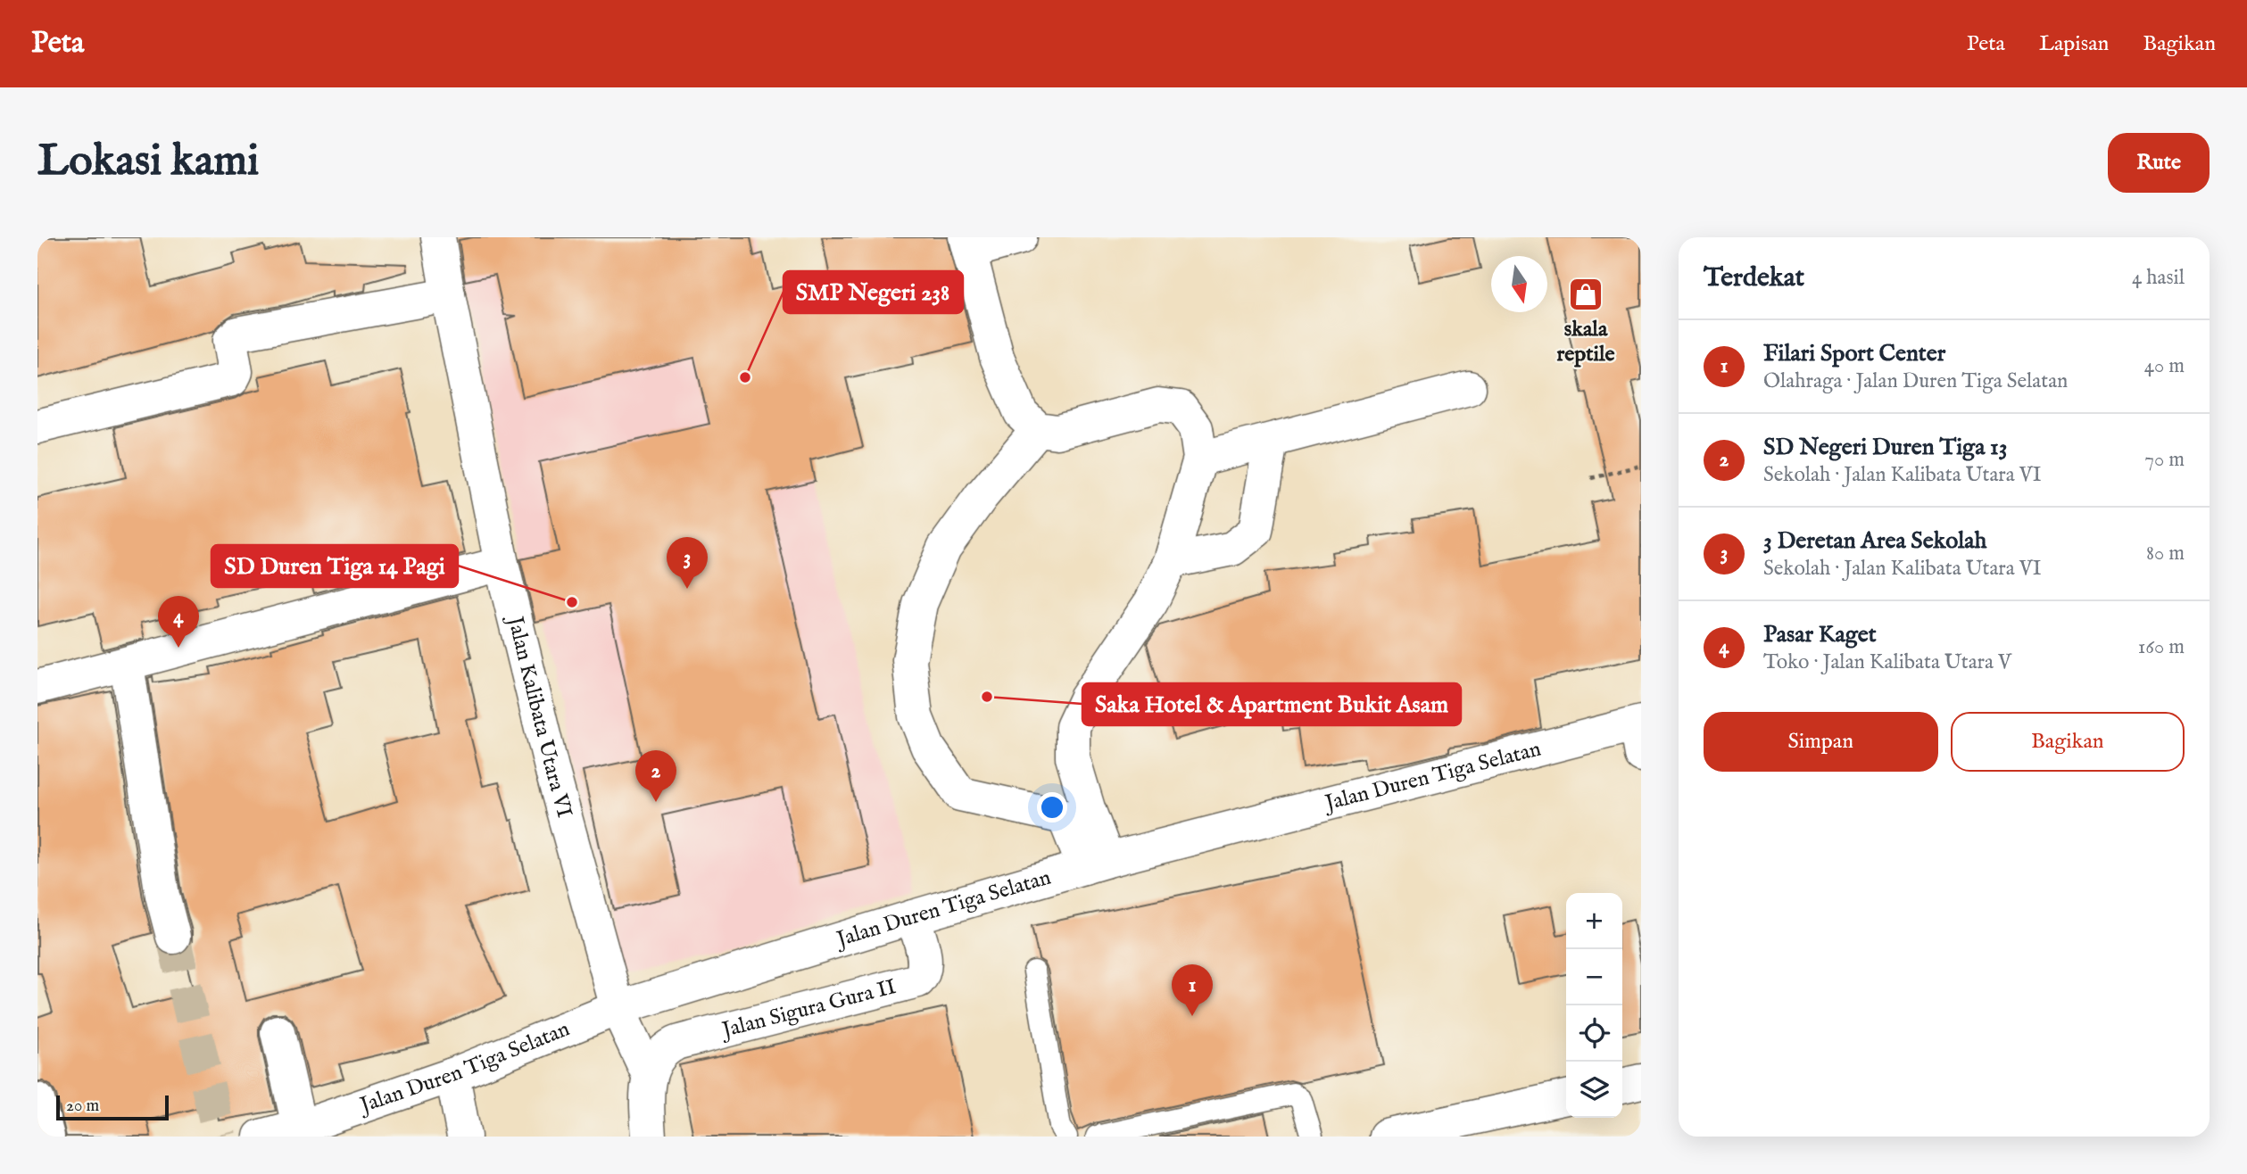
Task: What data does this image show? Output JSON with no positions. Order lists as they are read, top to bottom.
{
  "streets": {
    "street": ["Jalan Kalibata Utara VI", "Jalan Duren Tiga Selatan", "Jalan Sigura Gura II"]
  },
  "crossings": [
    ["Jalan Kalibata Utara VI", "Jalan Duren Tiga Selatan"],
    ["Jalan Duren Tiga Selatan", "Jalan Sigura Gura II"]
  ],
  "places": {
    "shop": ["skala reptile"],
    "other": ["SMP Negeri 238", "SD Duren Tiga 14 Pagi", "Saka Hotel & Apartment Bukit Asam"]
  },
  "scale_bar": "20 m",
  "north": "bottom",
  "page": {
    "header": "Peta",
    "nav": ["Peta", "Lapisan", "Bagikan"],
    "buttons": [
      "Rute",
      ["Simpan", "Bagikan"]
    ],
    "title": "Lokasi kami",
    "heading": ["Terdekat", "4 hasil"],
    "list": [
      {
        "mark": "1",
        "name": "Filari Sport Center",
        "note": "Olahraga · Jalan Duren Tiga Selatan",
        "value": "40 m"
      },
      {
        "mark": "2",
        "name": "SD Negeri Duren Tiga 13",
        "note": "Sekolah · Jalan Kalibata Utara VI",
        "value": "70 m"
      },
      {
        "mark": "3",
        "name": "3 Deretan Area Sekolah",
        "note": "Sekolah · Jalan Kalibata Utara VI",
        "value": "80 m"
      },
      {
        "mark": "4",
        "name": "Pasar Kaget",
        "note": "Toko · Jalan Kalibata Utara V",
        "value": "160 m"
      }
    ],
    "pins": [
      "3",
      "4",
      "2",
      "1"
    ],
    "map_buttons": ["+", "−"],
    "scale": "20 m"
  }
}
